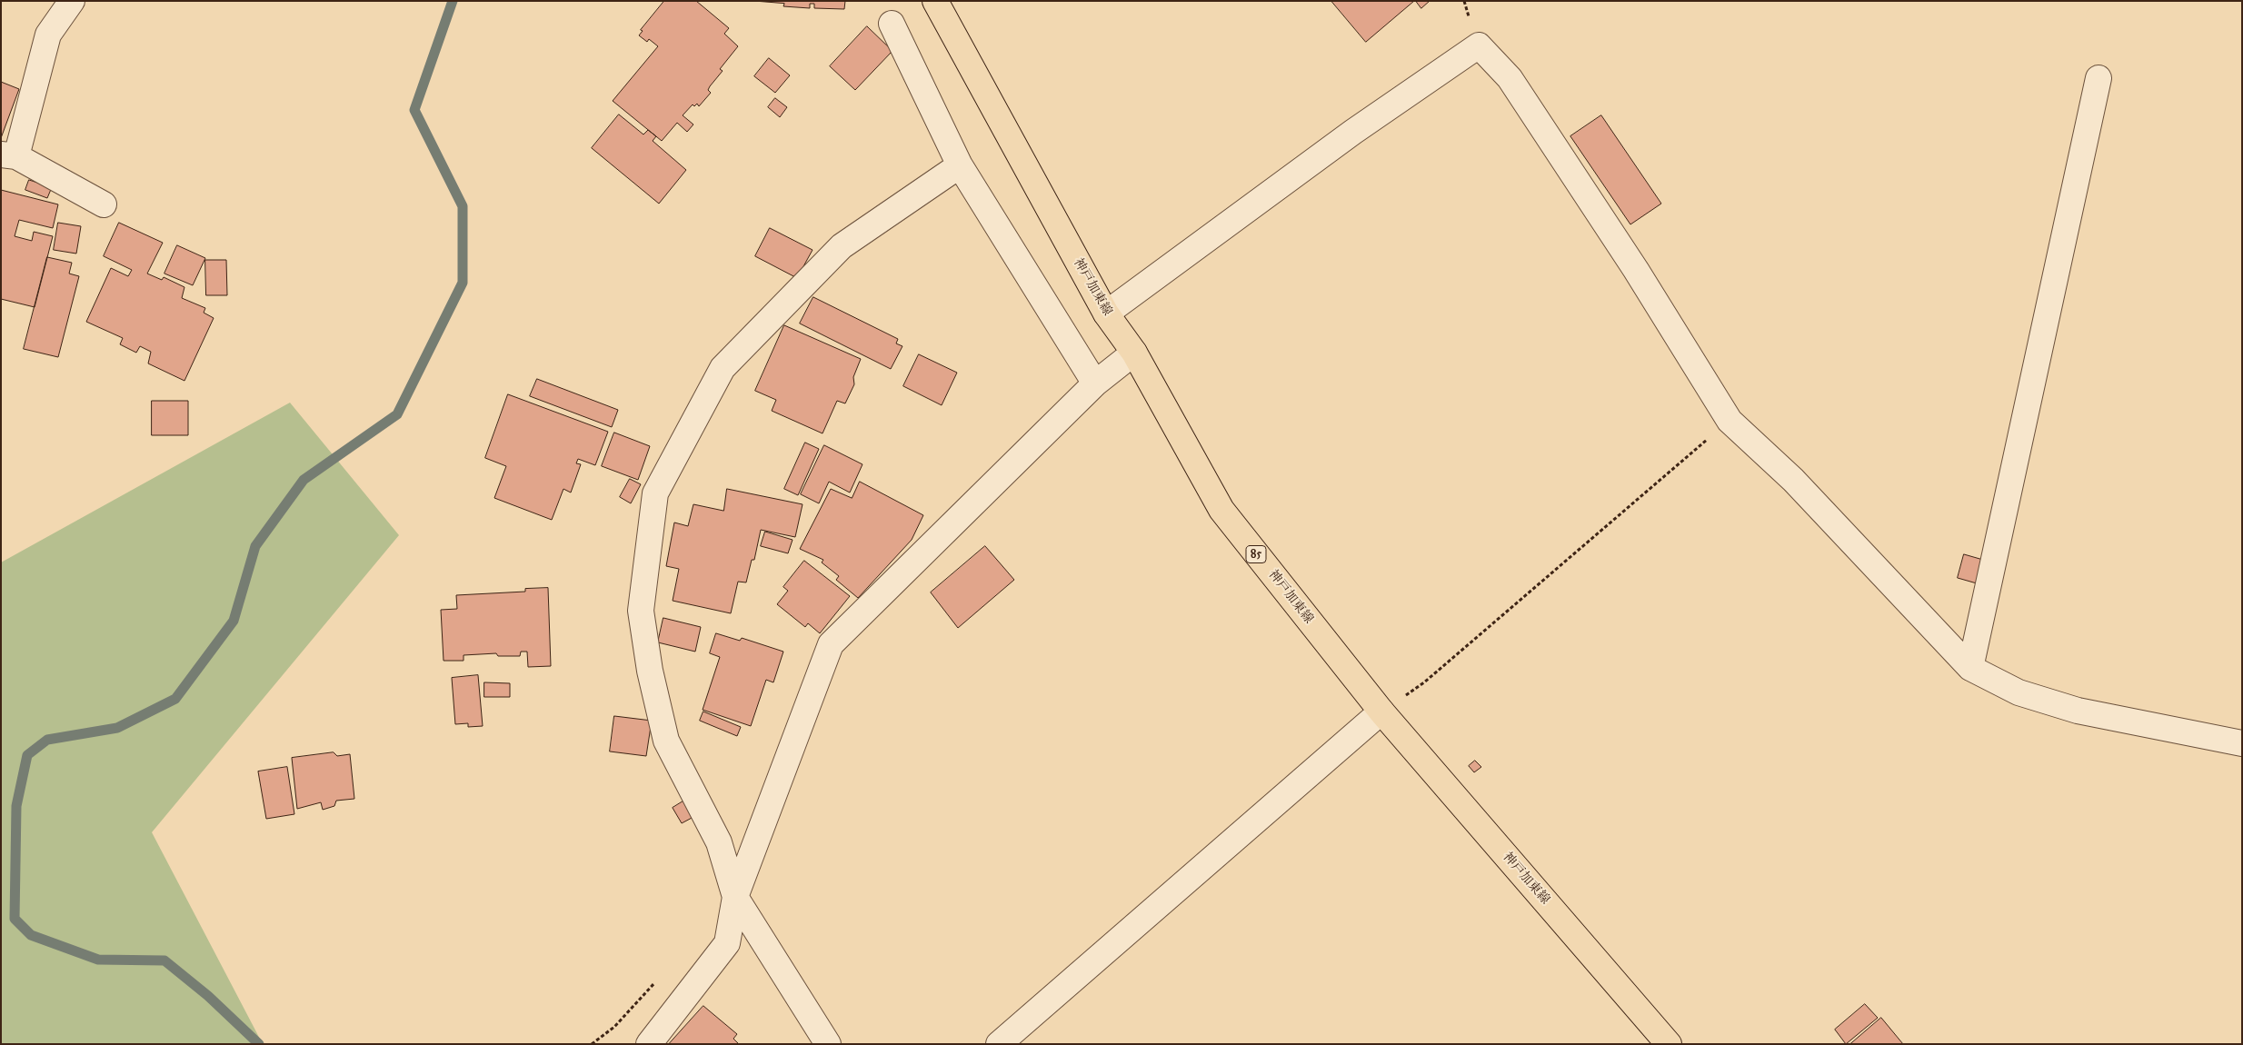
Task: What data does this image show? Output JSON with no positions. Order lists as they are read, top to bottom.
{
  "streets": {
    "main road": ["神戸加東線", "85"]
  }
}
